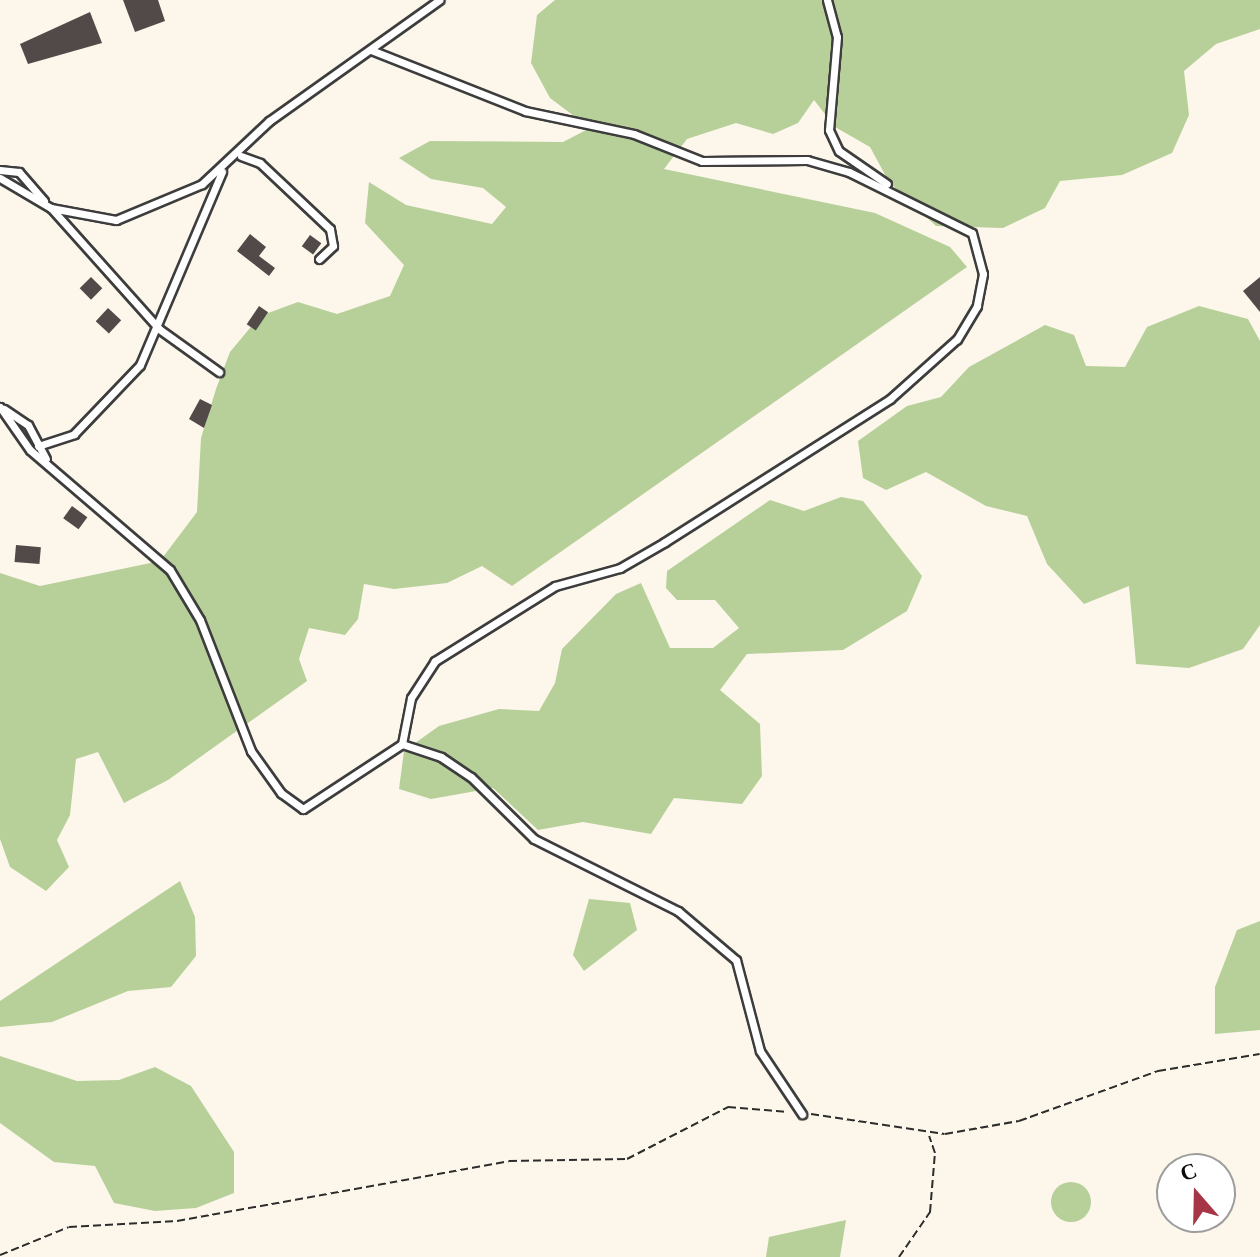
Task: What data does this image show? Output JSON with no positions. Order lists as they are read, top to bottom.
{
  "north": "top"
}
